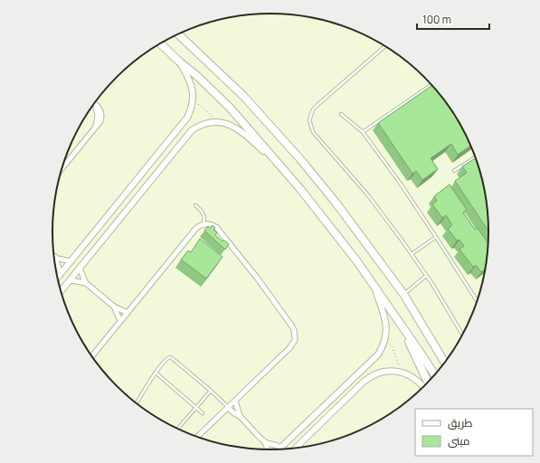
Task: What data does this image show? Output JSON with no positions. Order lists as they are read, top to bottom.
{
  "legend": ["طريق", "مبنى"],
  "scale_bar": "100 m"
}
